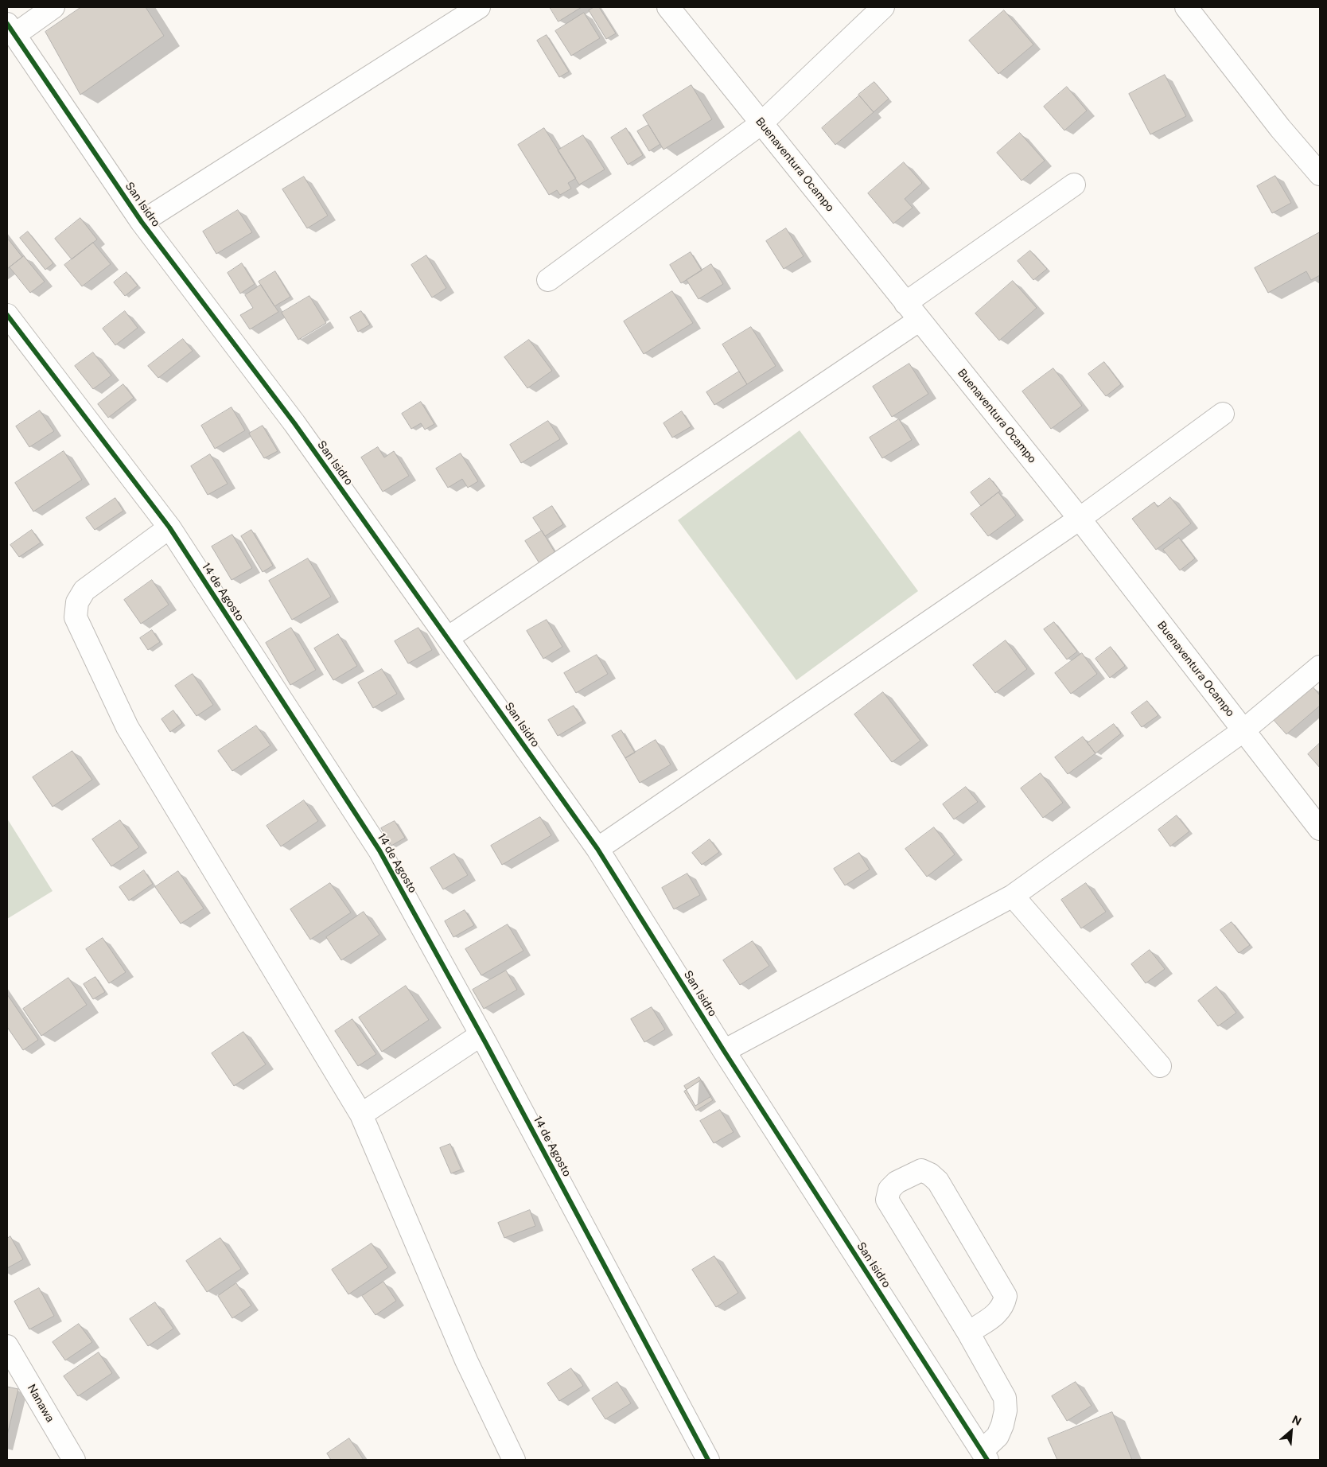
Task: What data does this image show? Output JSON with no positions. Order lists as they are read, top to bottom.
{
  "streets": {
    "street": [
      "Buenaventura Ocampo",
      "San Isidro",
      "14 de Agosto",
      "Nanawa"
    ]
  },
  "north": "top right"
}
